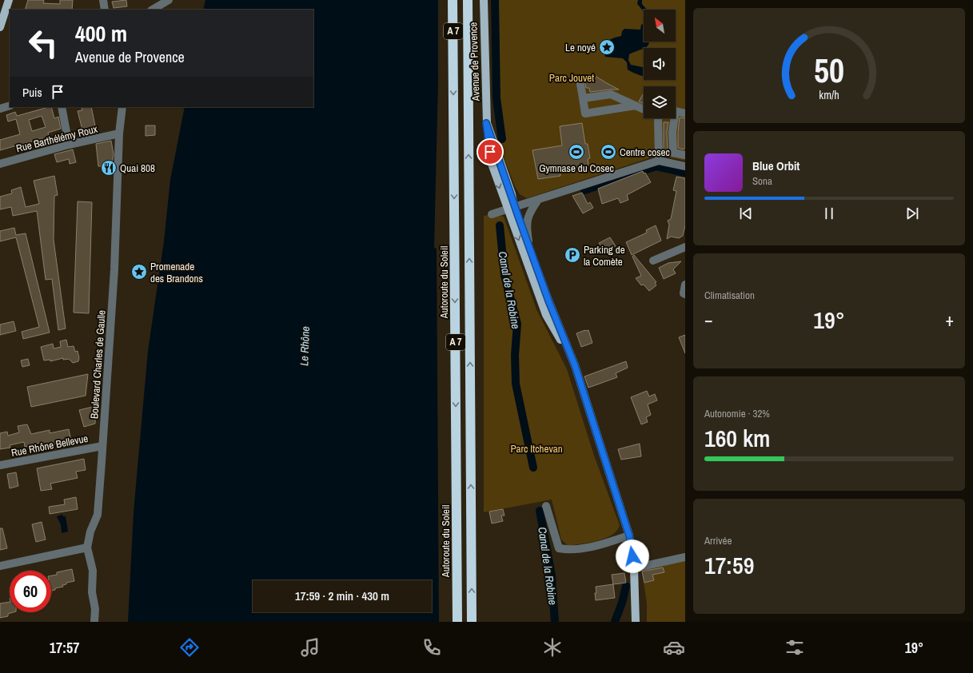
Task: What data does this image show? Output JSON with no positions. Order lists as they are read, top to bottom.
{
  "streets": {
    "highway": ["A 7", "Autoroute du Soleil"],
    "main road": ["Avenue de Provence"],
    "street": ["Rue Barthélémy Roux", "Boulevard Charles de Gaulle", "Rue Rhône Bellevue"]
  },
  "crossings": [
    ["Rue Barthélémy Roux", "Boulevard Charles de Gaulle"],
    ["Boulevard Charles de Gaulle", "Rue Rhône Bellevue"]
  ],
  "water": ["Canal de la Robine", "Le Rhône"],
  "parks": ["Parc Jouvet", "Parc Itchevan"],
  "places": {
    "place": ["Le noyé", "Promenade des Brandons"],
    "sports": ["Gymnase du Cosec", "Centre cosec"],
    "restaurant": ["Quai 808"],
    "parking": ["Parking de la Comète"]
  },
  "north": "top left",
  "page": {
    "turn": ["400 m", "Avenue de Provence"],
    "then": "Puis",
    "song": ["Blue Orbit", "Sona"],
    "tile": [
      "Climatisation",
      ["Autonomie · 32%", "160 km"],
      ["Arrivée", "17:59"]
    ],
    "heat": ["−", "19°", "+"],
    "limit": "60",
    "trip": "17:59 · 2 min · 430 m",
    "tabs": ["17:57", "19°"],
    "gauge": ["50", "km/h"]
  }
}
